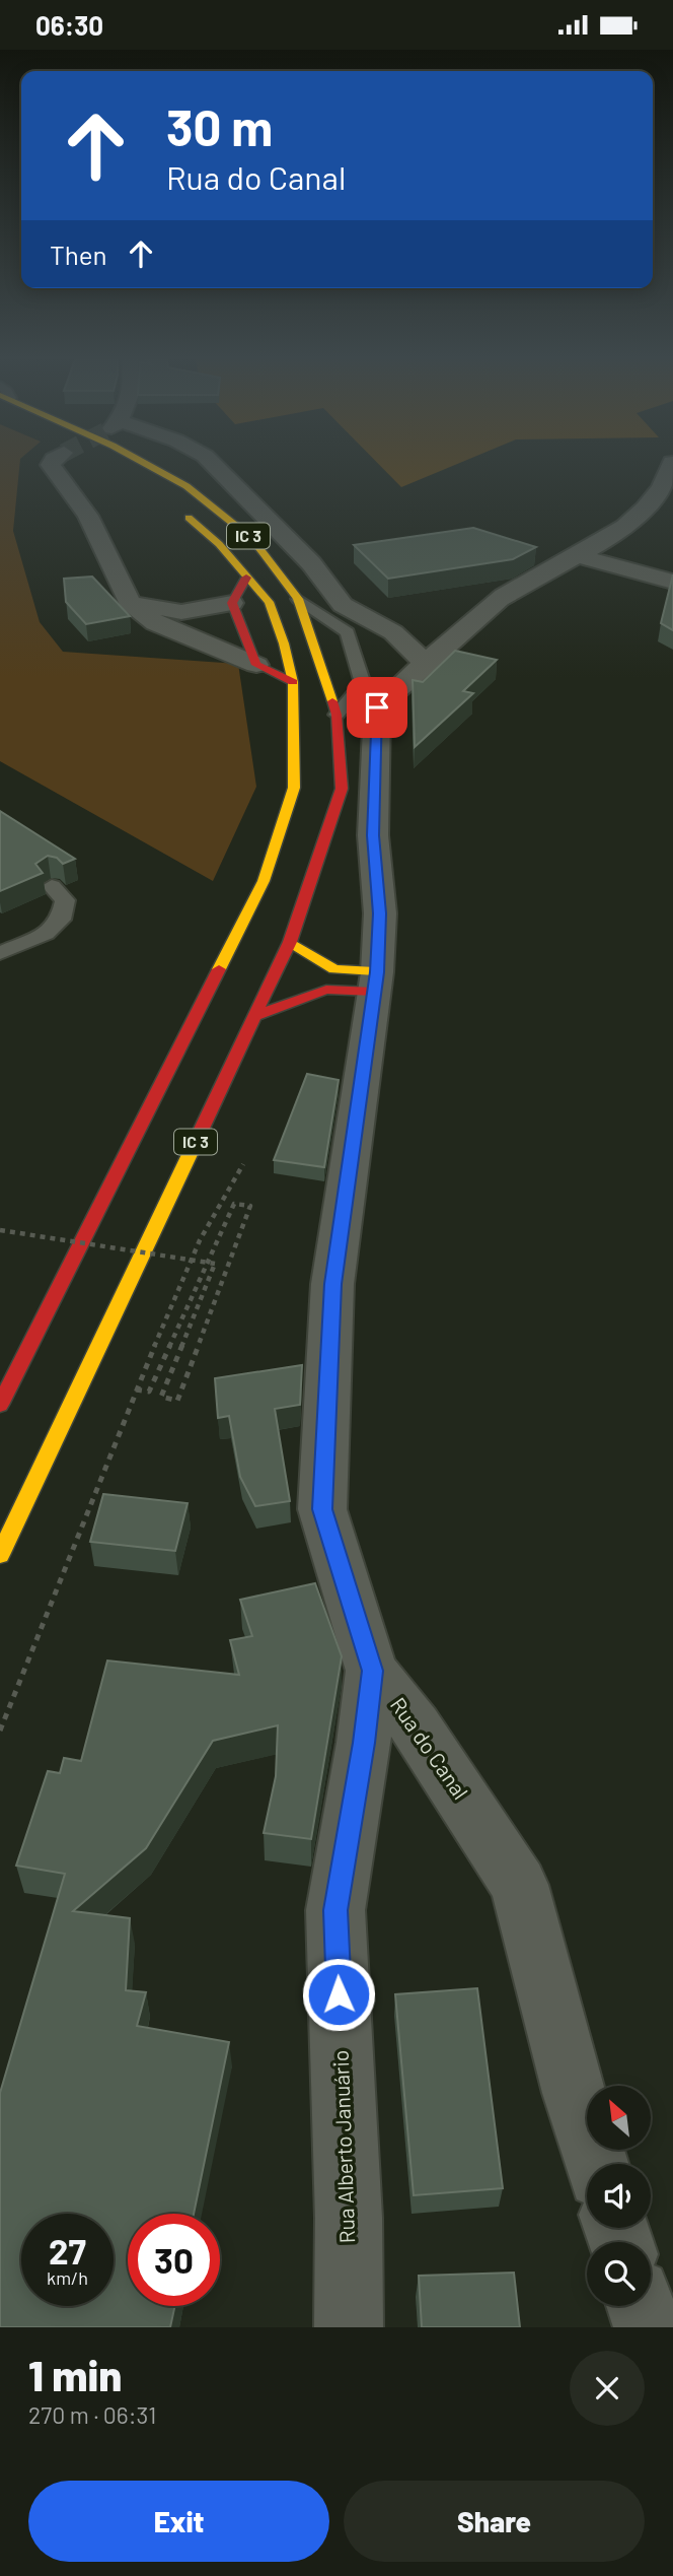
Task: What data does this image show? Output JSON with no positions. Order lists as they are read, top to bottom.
{
  "streets": {
    "highway": ["IC 3"],
    "street": ["Rua do Canal", "Rua Alberto Januário"]
  },
  "crossings": [
    ["Rua do Canal", "Rua Alberto Januário"]
  ],
  "north": "top left",
  "page": {
    "status": "06:30",
    "turn": ["30 m", "Rua do Canal"],
    "then": "Then",
    "speed": "27 km/h",
    "limit": "30",
    "heading": ["1 min", "270 m · 06:31"],
    "buttons": ["Exit", "Share"]
  }
}
